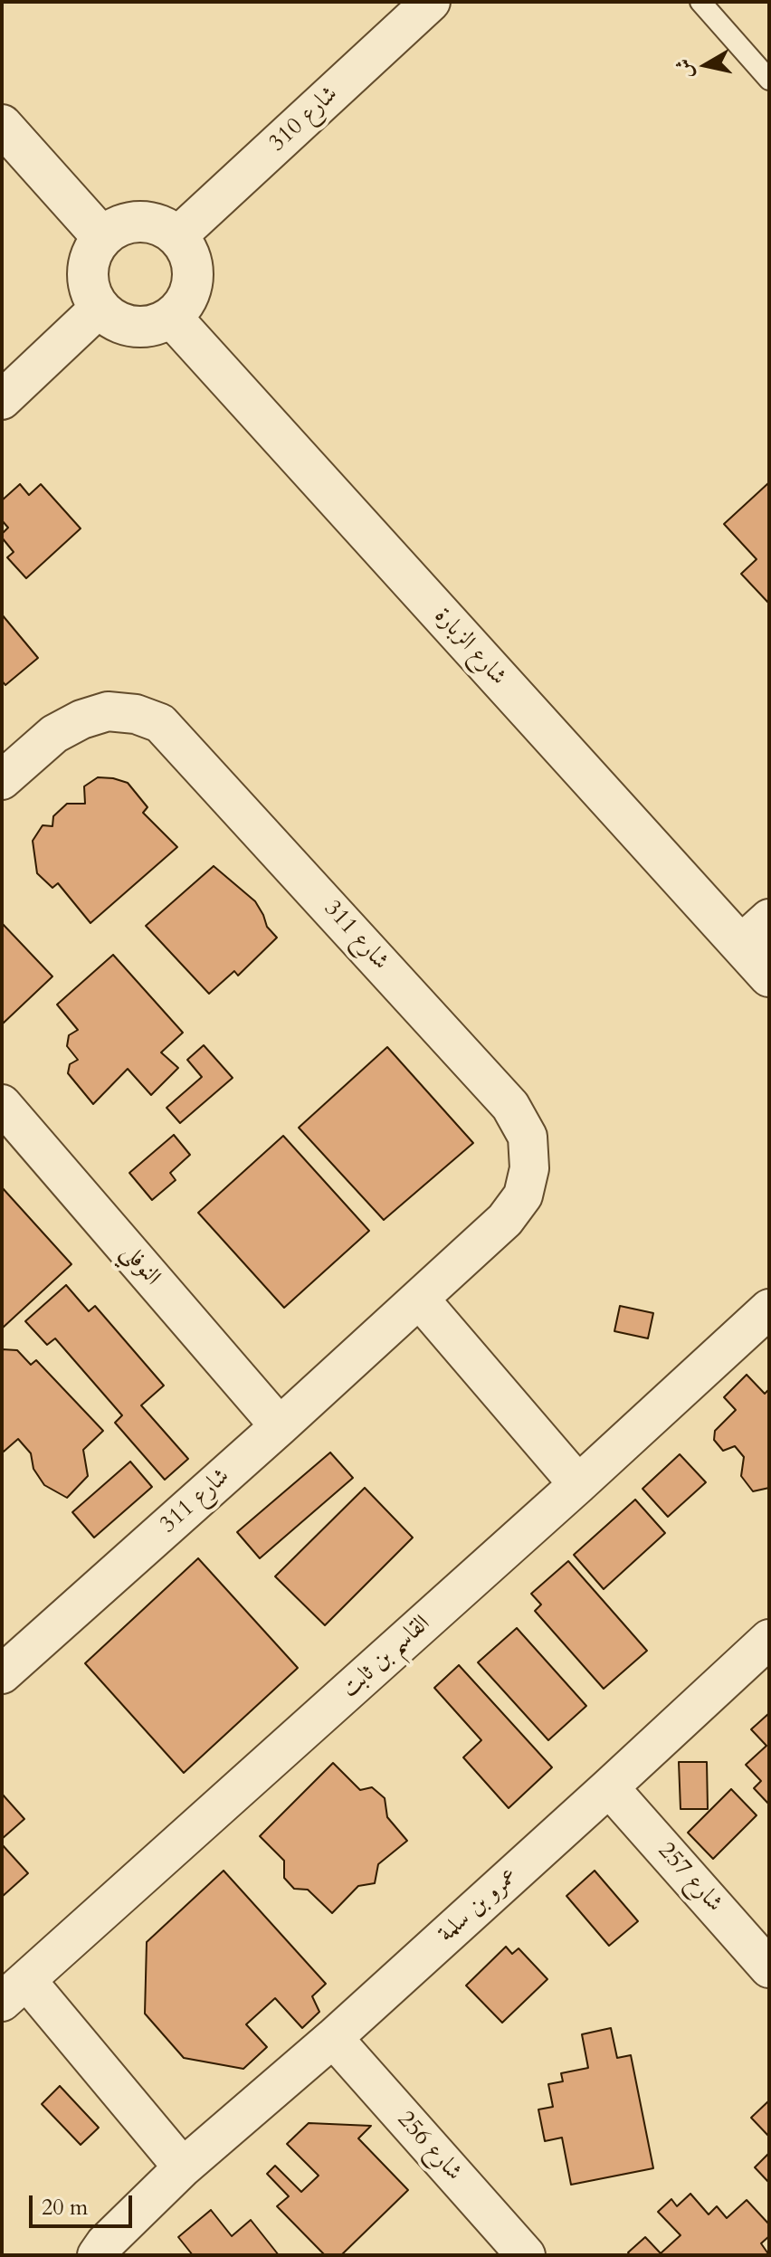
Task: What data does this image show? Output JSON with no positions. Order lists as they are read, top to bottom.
{
  "streets": {
    "street": [
      "شارع 310",
      "شارع الزبارة",
      "شارع 311",
      "النوفلي",
      "القاسم بن ثابت",
      "شارع 257",
      "عمرو بن سلمة",
      "شارع 256"
    ]
  },
  "crossings": [
    ["شارع 310", "شارع الزبارة"],
    ["شارع 311", "النوفلي"],
    ["شارع 257", "عمرو بن سلمة"],
    ["عمرو بن سلمة", "شارع 256"]
  ],
  "scale_bar": "20 m",
  "north": "left"
}
